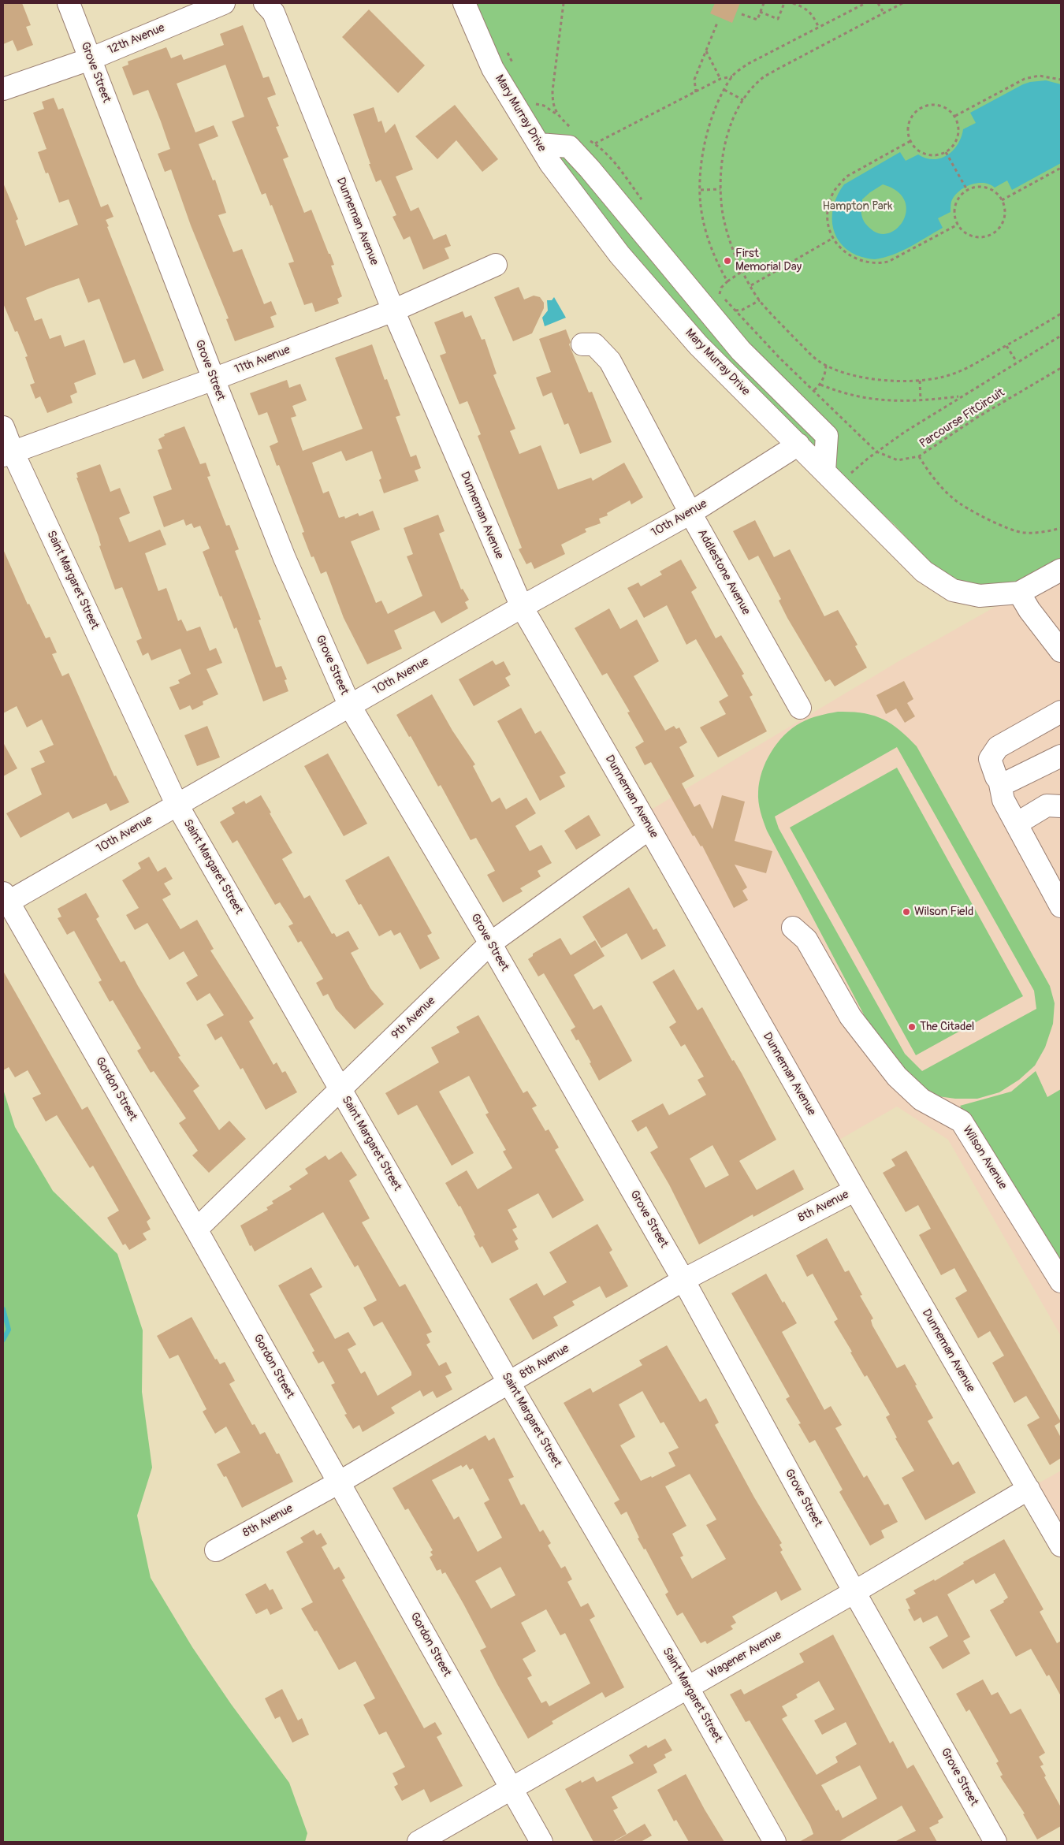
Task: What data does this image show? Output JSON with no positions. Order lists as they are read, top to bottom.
{
  "streets": {
    "street": [
      "12th Avenue",
      "Grove Street",
      "Mary Murray Drive",
      "Dunneman Avenue",
      "11th Avenue",
      "10th Avenue",
      "Addlestone Avenue",
      "Saint Margaret Street",
      "9th Avenue",
      "Gordon Street",
      "Wilson Avenue",
      "8th Avenue",
      "Wagener Avenue"
    ],
    "path": ["Parcourse FitCircuit"]
  },
  "crossings": [
    ["12th Avenue", "Grove Street"],
    ["Grove Street", "11th Avenue"],
    ["Grove Street", "10th Avenue"],
    ["Grove Street", "9th Avenue"],
    ["Grove Street", "8th Avenue"],
    ["Grove Street", "Wagener Avenue"],
    ["Mary Murray Drive", "10th Avenue"],
    ["Dunneman Avenue", "11th Avenue"],
    ["Dunneman Avenue", "10th Avenue"],
    ["Dunneman Avenue", "9th Avenue"],
    ["Dunneman Avenue", "8th Avenue"],
    ["Dunneman Avenue", "Wagener Avenue"],
    ["11th Avenue", "Saint Margaret Street"],
    ["10th Avenue", "Addlestone Avenue"],
    ["10th Avenue", "Saint Margaret Street"],
    ["10th Avenue", "Gordon Street"],
    ["Saint Margaret Street", "9th Avenue"],
    ["Saint Margaret Street", "8th Avenue"],
    ["Saint Margaret Street", "Wagener Avenue"],
    ["9th Avenue", "Gordon Street"],
    ["Gordon Street", "8th Avenue"],
    ["Gordon Street", "Wagener Avenue"]
  ],
  "parks": ["Hampton Park"],
  "places": ["First Memorial Day", "Wilson Field", "The Citadel"]
}
